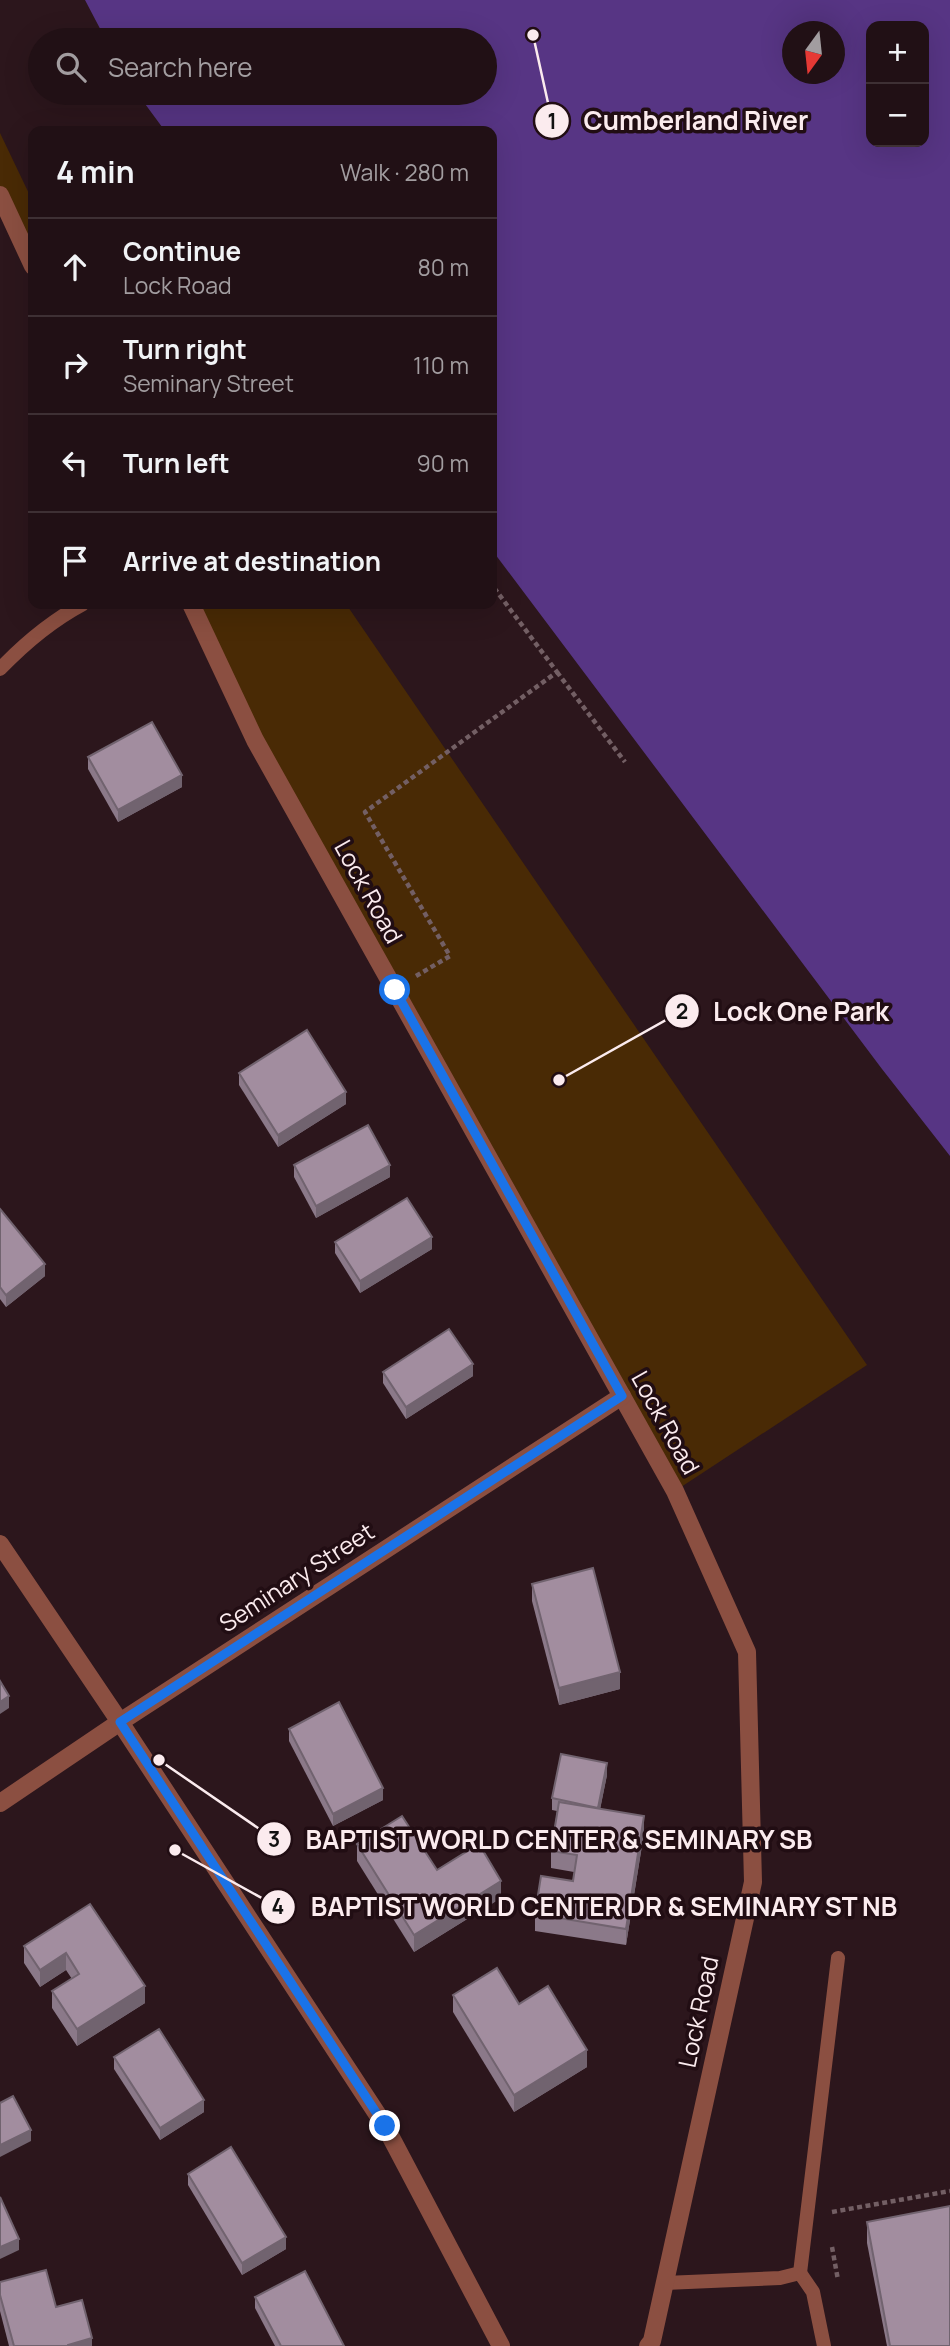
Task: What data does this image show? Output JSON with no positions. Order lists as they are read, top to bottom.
{
  "streets": {
    "street": ["Lock Road", "Seminary Street"]
  },
  "crossings": [
    ["Lock Road", "Seminary Street"]
  ],
  "places": [
    "Cumberland River",
    "Lock One Park",
    "BAPTIST WORLD CENTER & SEMINARY SB",
    "BAPTIST WORLD CENTER DR & SEMINARY ST NB"
  ],
  "north": "bottom",
  "page": {
    "map_buttons": ["+", "−"],
    "search": "Search here",
    "heading": ["4 min", "Walk · 280 m"],
    "list": [
      ["Continue", "Lock Road", "80 m"],
      ["Turn right", "Seminary Street", "110 m"],
      ["Turn left", "90 m"],
      "Arrive at destination"
    ]
  }
}
